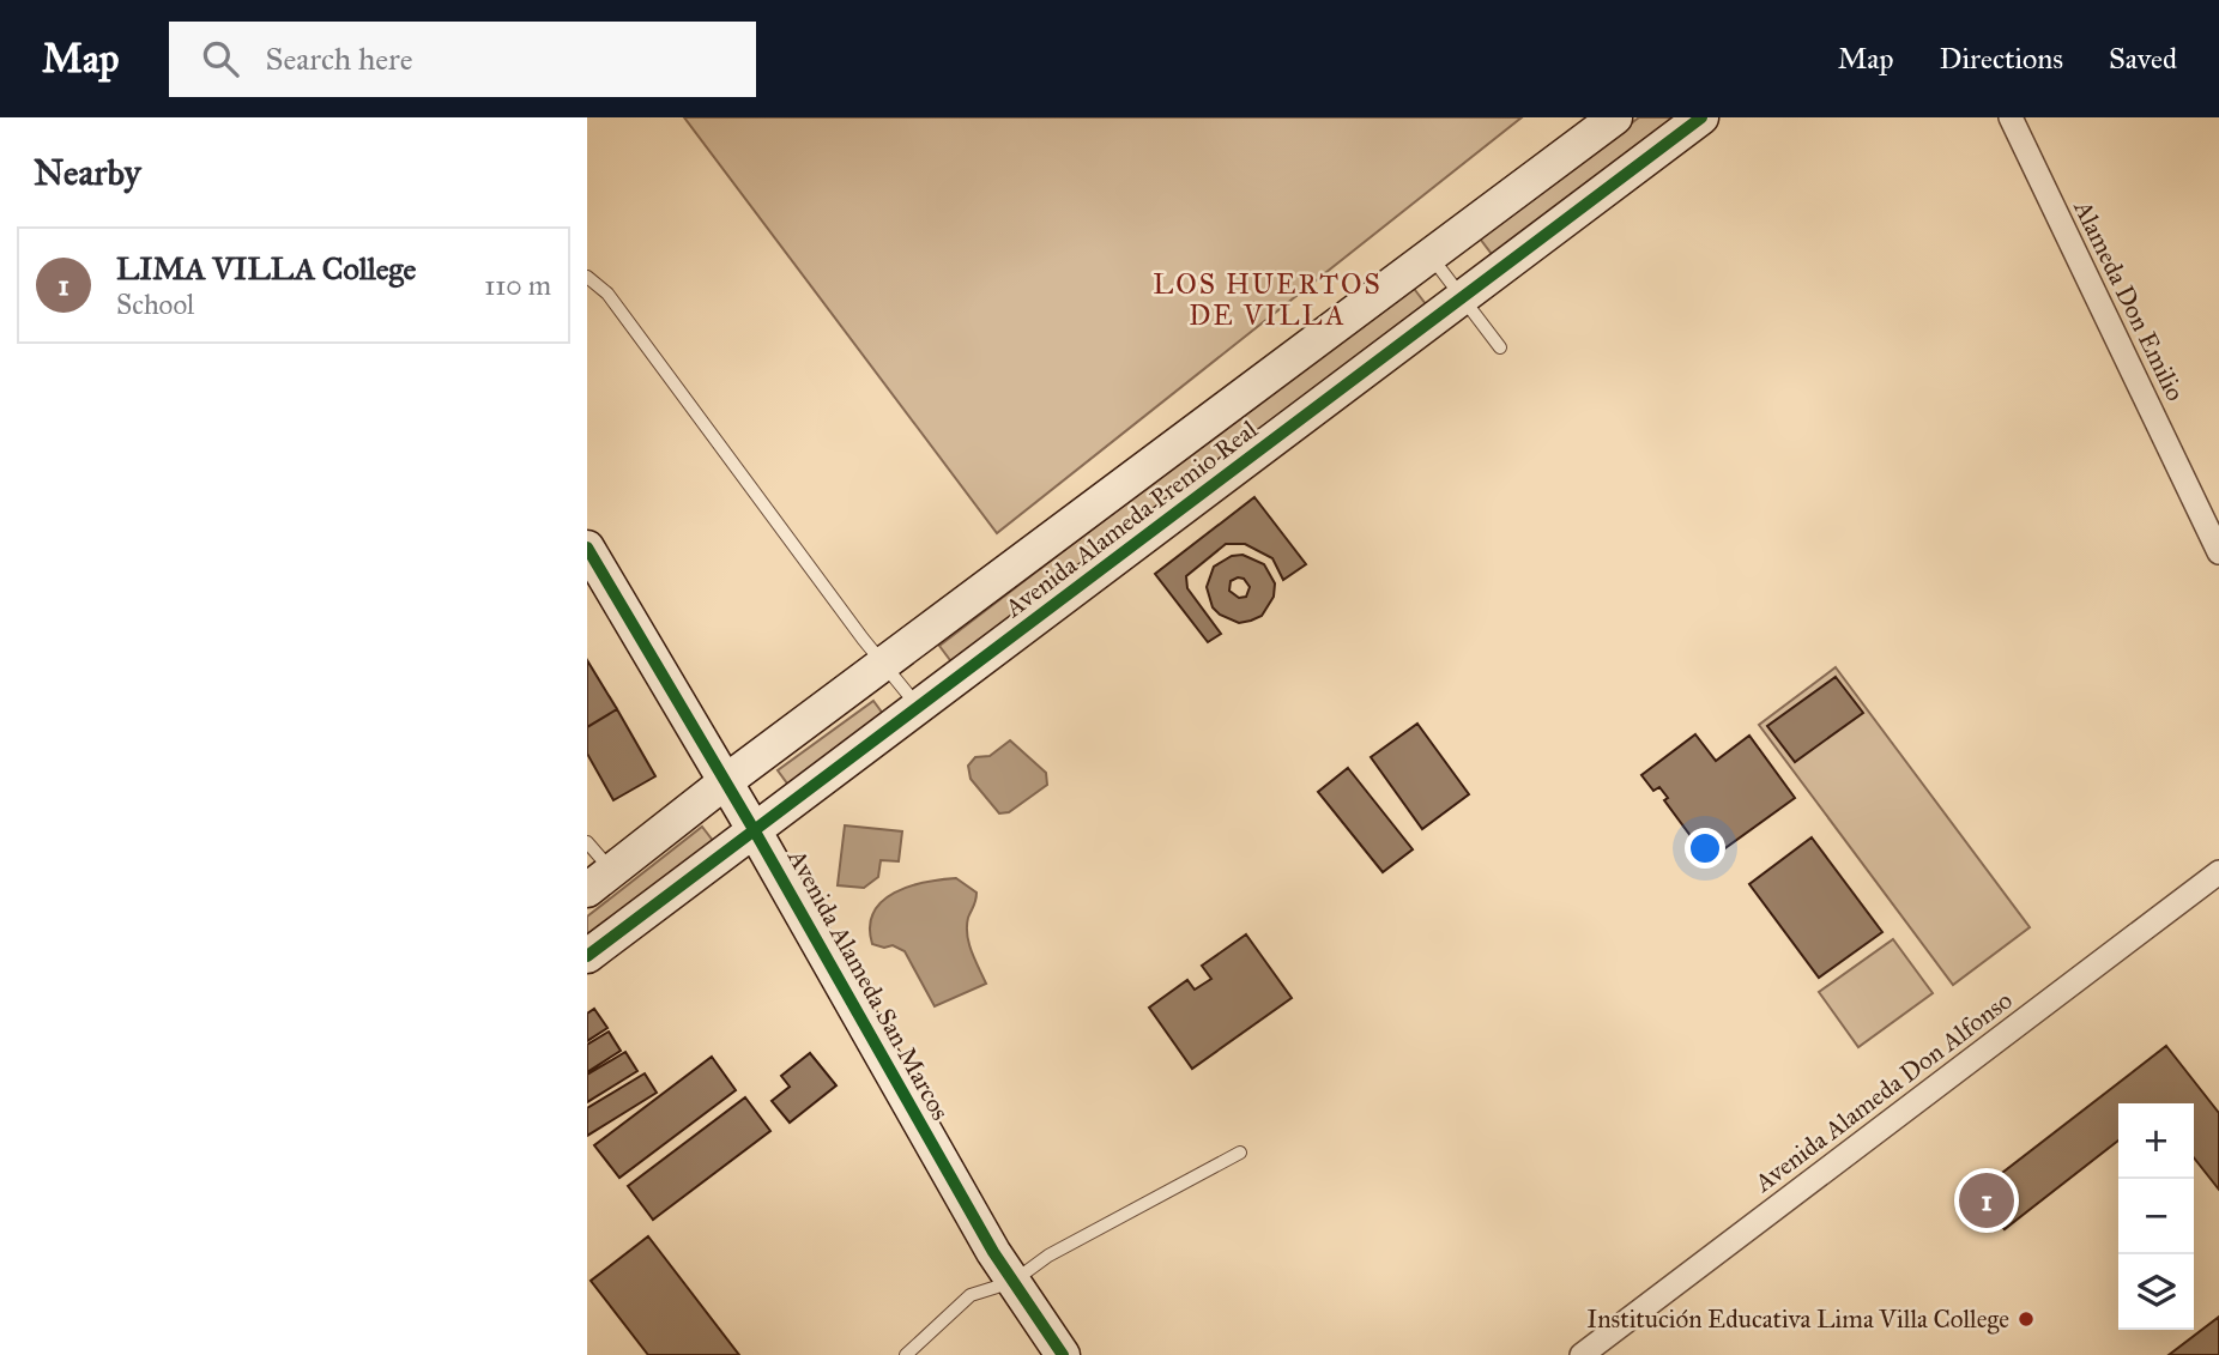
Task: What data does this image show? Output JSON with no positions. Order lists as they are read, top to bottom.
{
  "streets": {
    "street": [
      "Alameda Don Emilio",
      "Avenida Alameda Premio Real",
      "Avenida Alameda San Marcos",
      "Avenida Alameda Don Alfonso"
    ]
  },
  "crossings": [
    ["Avenida Alameda Premio Real", "Avenida Alameda San Marcos"]
  ],
  "districts": ["LOS HUERTOS DE VILLA"],
  "places": ["Institución Educativa Lima Villa College"],
  "page": {
    "header": "Map",
    "search": "Search here",
    "nav": ["Map", "Directions", "Saved"],
    "heading": "Nearby",
    "list": [
      {
        "mark": "1",
        "name": "LIMA VILLA College",
        "note": "School",
        "value": "110 m"
      }
    ],
    "map_buttons": ["+", "−"],
    "pins": "1"
  }
}
